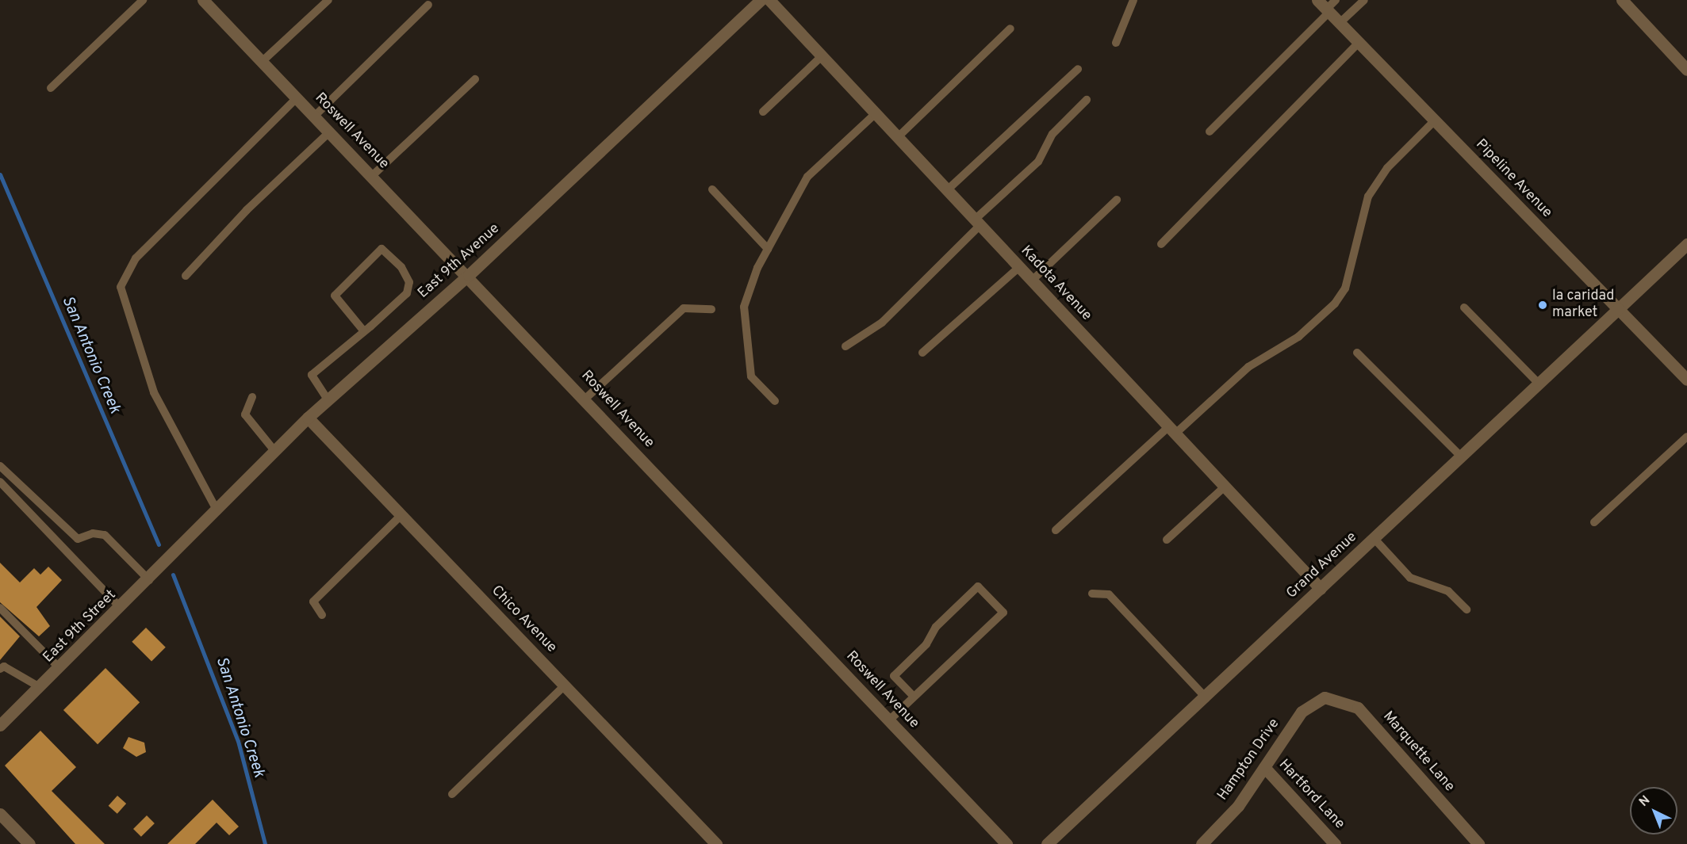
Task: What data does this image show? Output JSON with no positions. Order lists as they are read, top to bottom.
{
  "streets": {
    "street": [
      "Roswell Avenue",
      "Pipeline Avenue",
      "East 9th Avenue",
      "Kadota Avenue",
      "Grand Avenue",
      "Chico Avenue",
      "East 9th Street",
      "Marquette Lane",
      "Hampton Drive",
      "Hartford Lane"
    ]
  },
  "crossings": [
    ["Roswell Avenue", "East 9th Avenue"],
    ["Pipeline Avenue", "Grand Avenue"],
    ["East 9th Avenue", "Chico Avenue"],
    ["East 9th Avenue", "East 9th Street"],
    ["Kadota Avenue", "Grand Avenue"],
    ["Marquette Lane", "Hampton Drive"],
    ["Hampton Drive", "Hartford Lane"]
  ],
  "water": ["San Antonio Creek"],
  "places": ["la caridad market"],
  "north": "top left"
}
